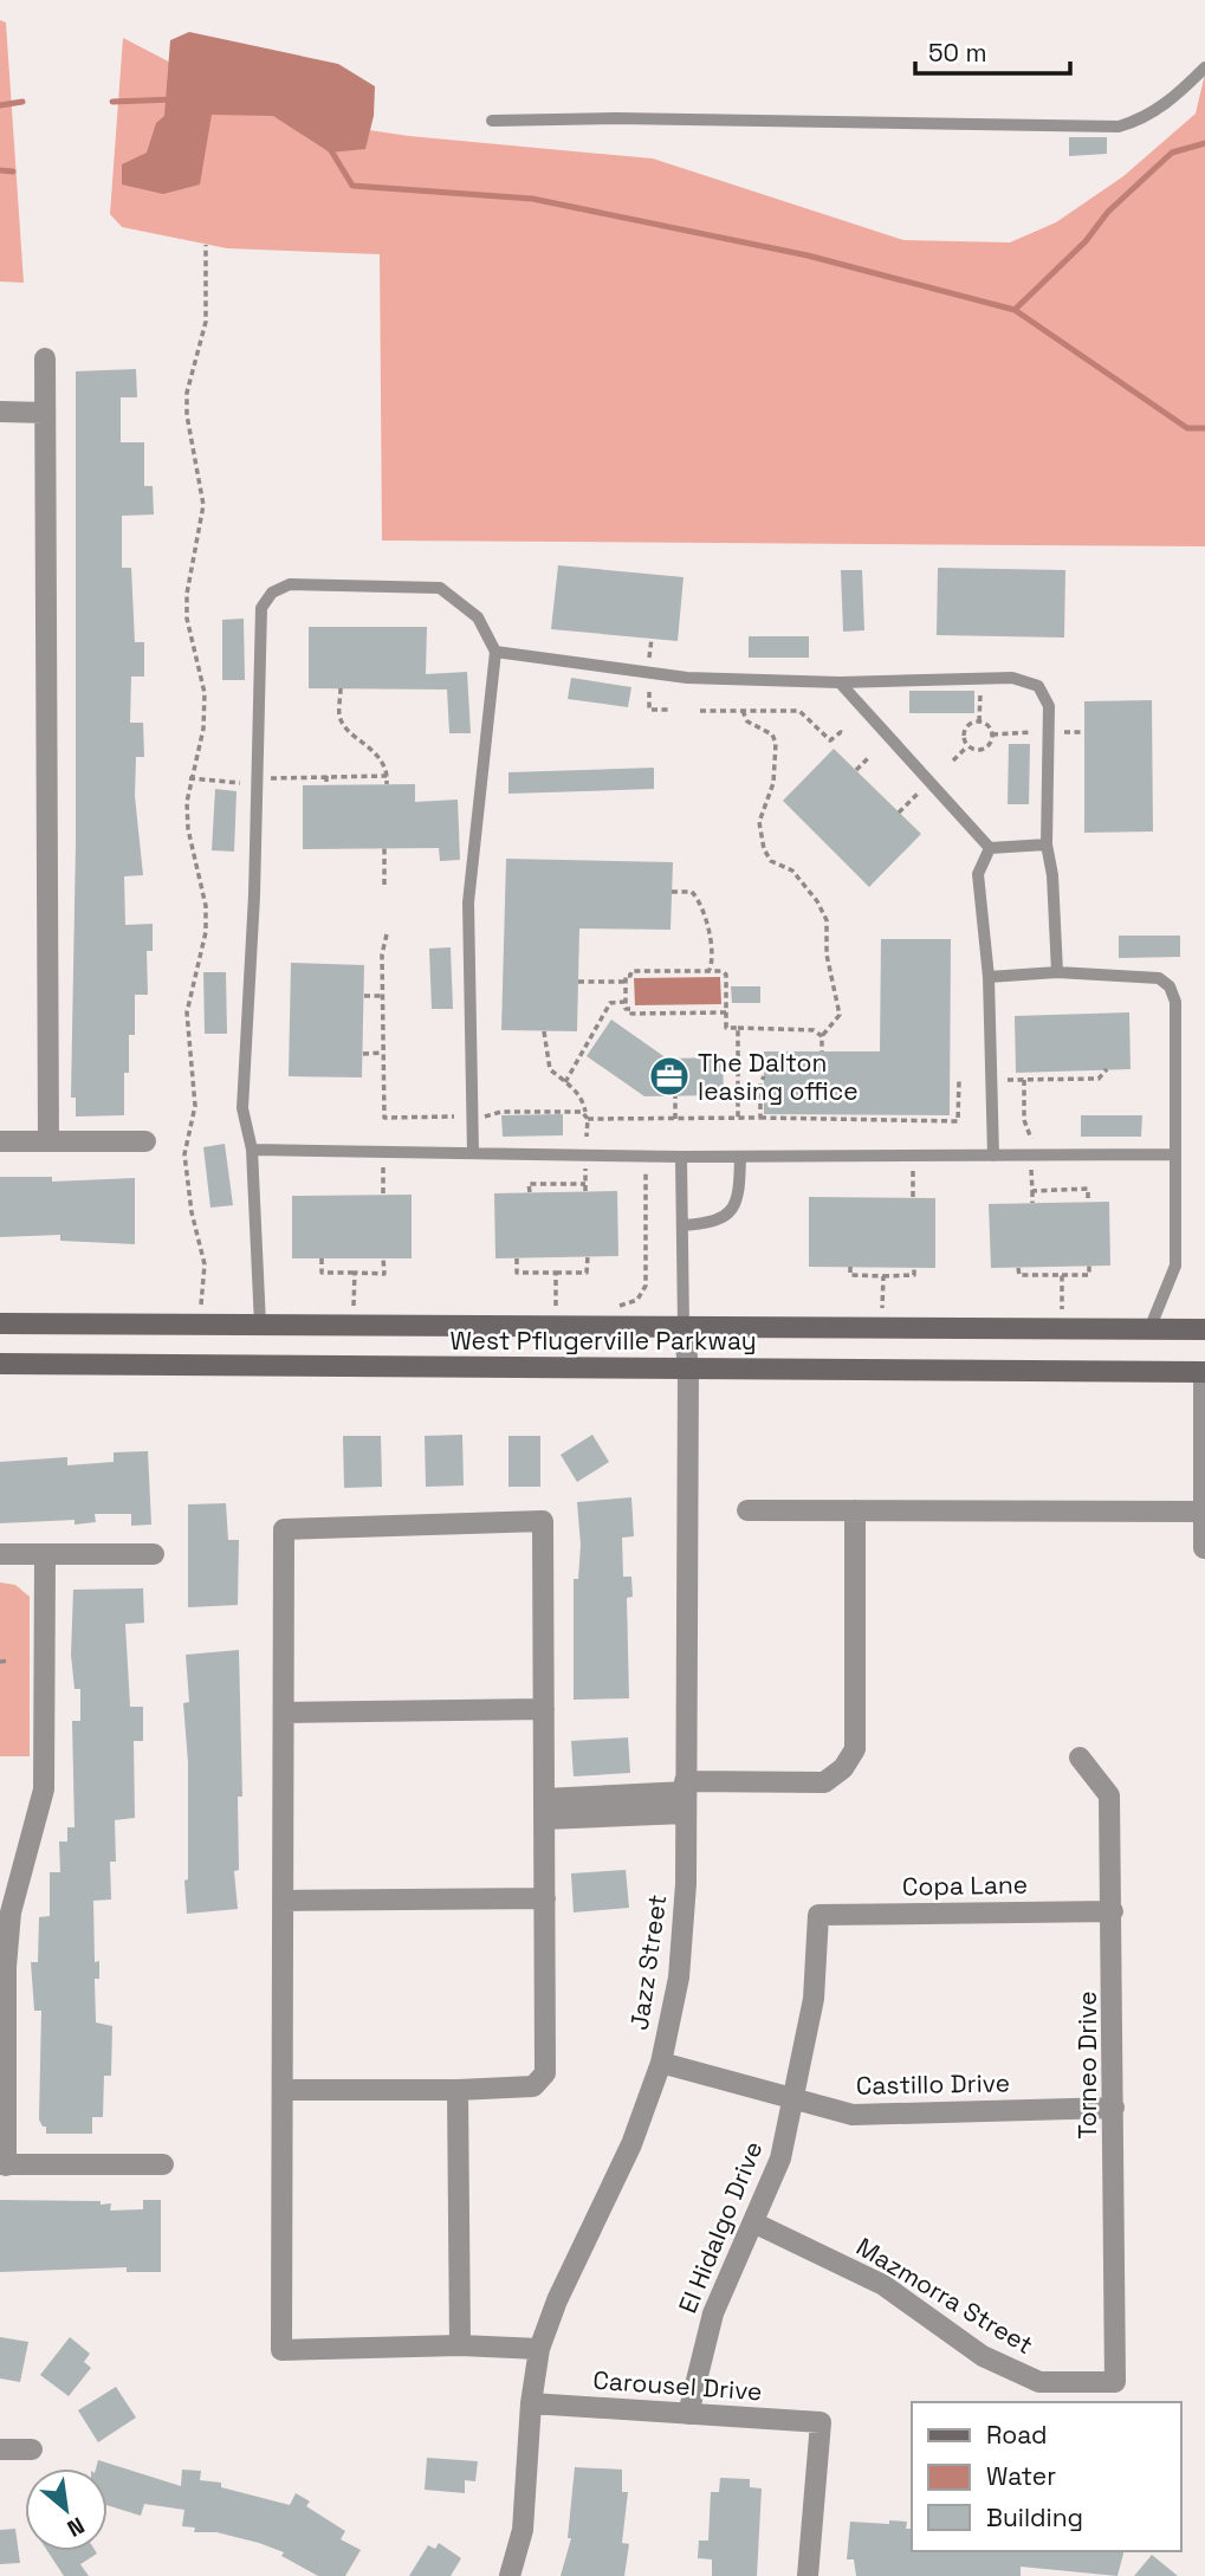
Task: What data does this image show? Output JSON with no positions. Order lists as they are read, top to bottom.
{
  "streets": {
    "main road": ["West Pflugerville Parkway"],
    "street": [
      "Copa Lane",
      "Jazz Street",
      "Torneo Drive",
      "Castillo Drive",
      "El Hidalgo Drive",
      "Mazmorra Street",
      "Carousel Drive"
    ]
  },
  "crossings": [
    ["West Pflugerville Parkway", "Jazz Street"],
    ["Copa Lane", "Torneo Drive"],
    ["Copa Lane", "El Hidalgo Drive"],
    ["Jazz Street", "Castillo Drive"],
    ["Jazz Street", "Carousel Drive"],
    ["Torneo Drive", "Castillo Drive"],
    ["Torneo Drive", "Mazmorra Street"],
    ["Castillo Drive", "El Hidalgo Drive"],
    ["El Hidalgo Drive", "Mazmorra Street"],
    ["El Hidalgo Drive", "Carousel Drive"]
  ],
  "places": {
    "office": ["The Dalton leasing office"]
  },
  "legend": ["Road", "Water", "Building"],
  "scale_bar": "50 m",
  "north": "bottom right"
}
